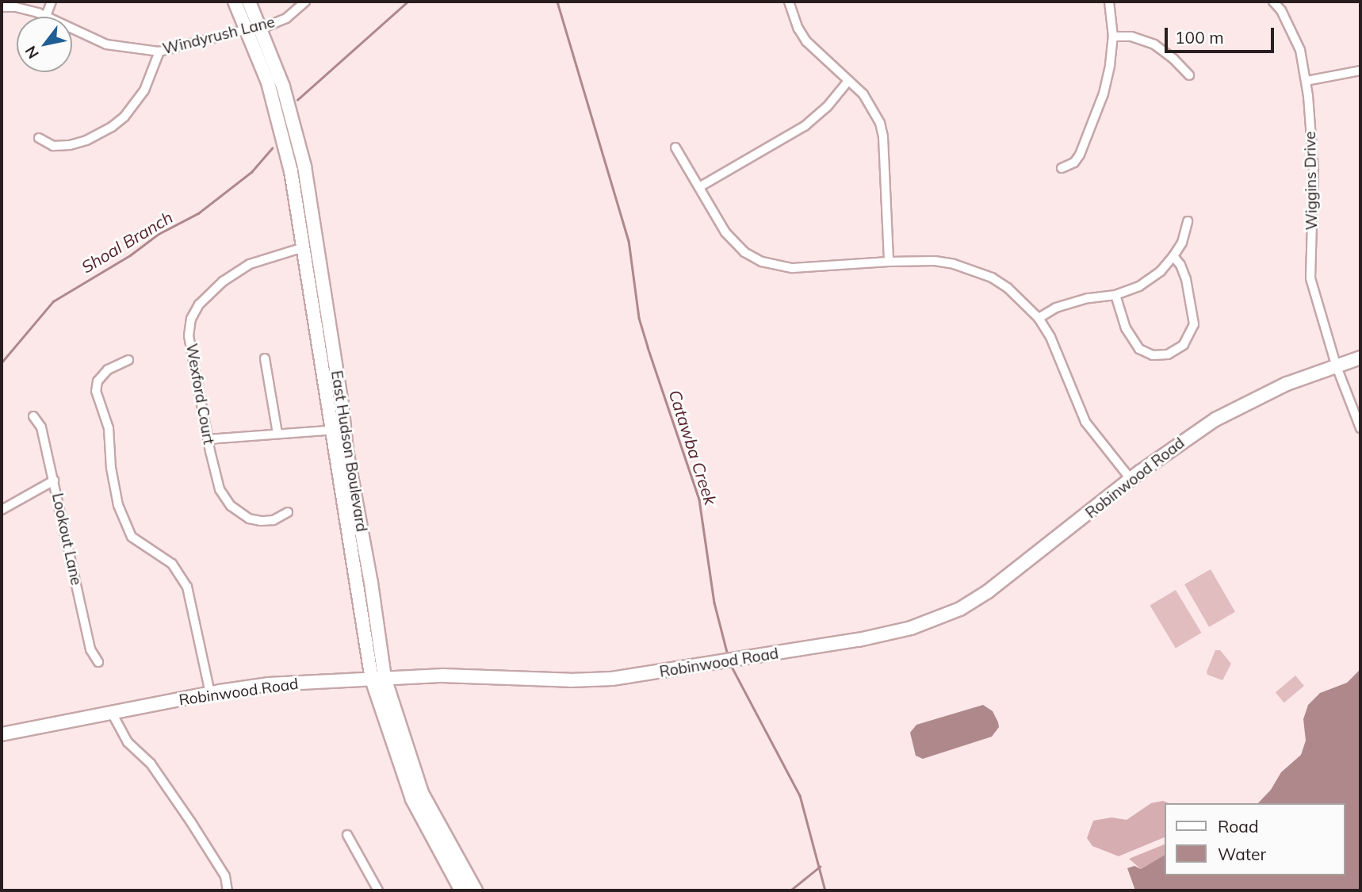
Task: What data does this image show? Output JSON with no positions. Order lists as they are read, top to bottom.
{
  "streets": {
    "main road": ["East Hudson Boulevard", "Robinwood Road"],
    "street": [
      "Windyrush Lane",
      "Wiggins Drive",
      "Wexford Court",
      "Lookout Lane"
    ]
  },
  "crossings": [
    ["Windyrush Lane", "East Hudson Boulevard"],
    ["Wiggins Drive", "Robinwood Road"],
    ["Wexford Court", "East Hudson Boulevard"],
    ["East Hudson Boulevard", "Robinwood Road"]
  ],
  "water": ["Shoal Branch", "Catawba Creek"],
  "legend": ["Road", "Water"],
  "scale_bar": "100 m",
  "north": "bottom left"
}
